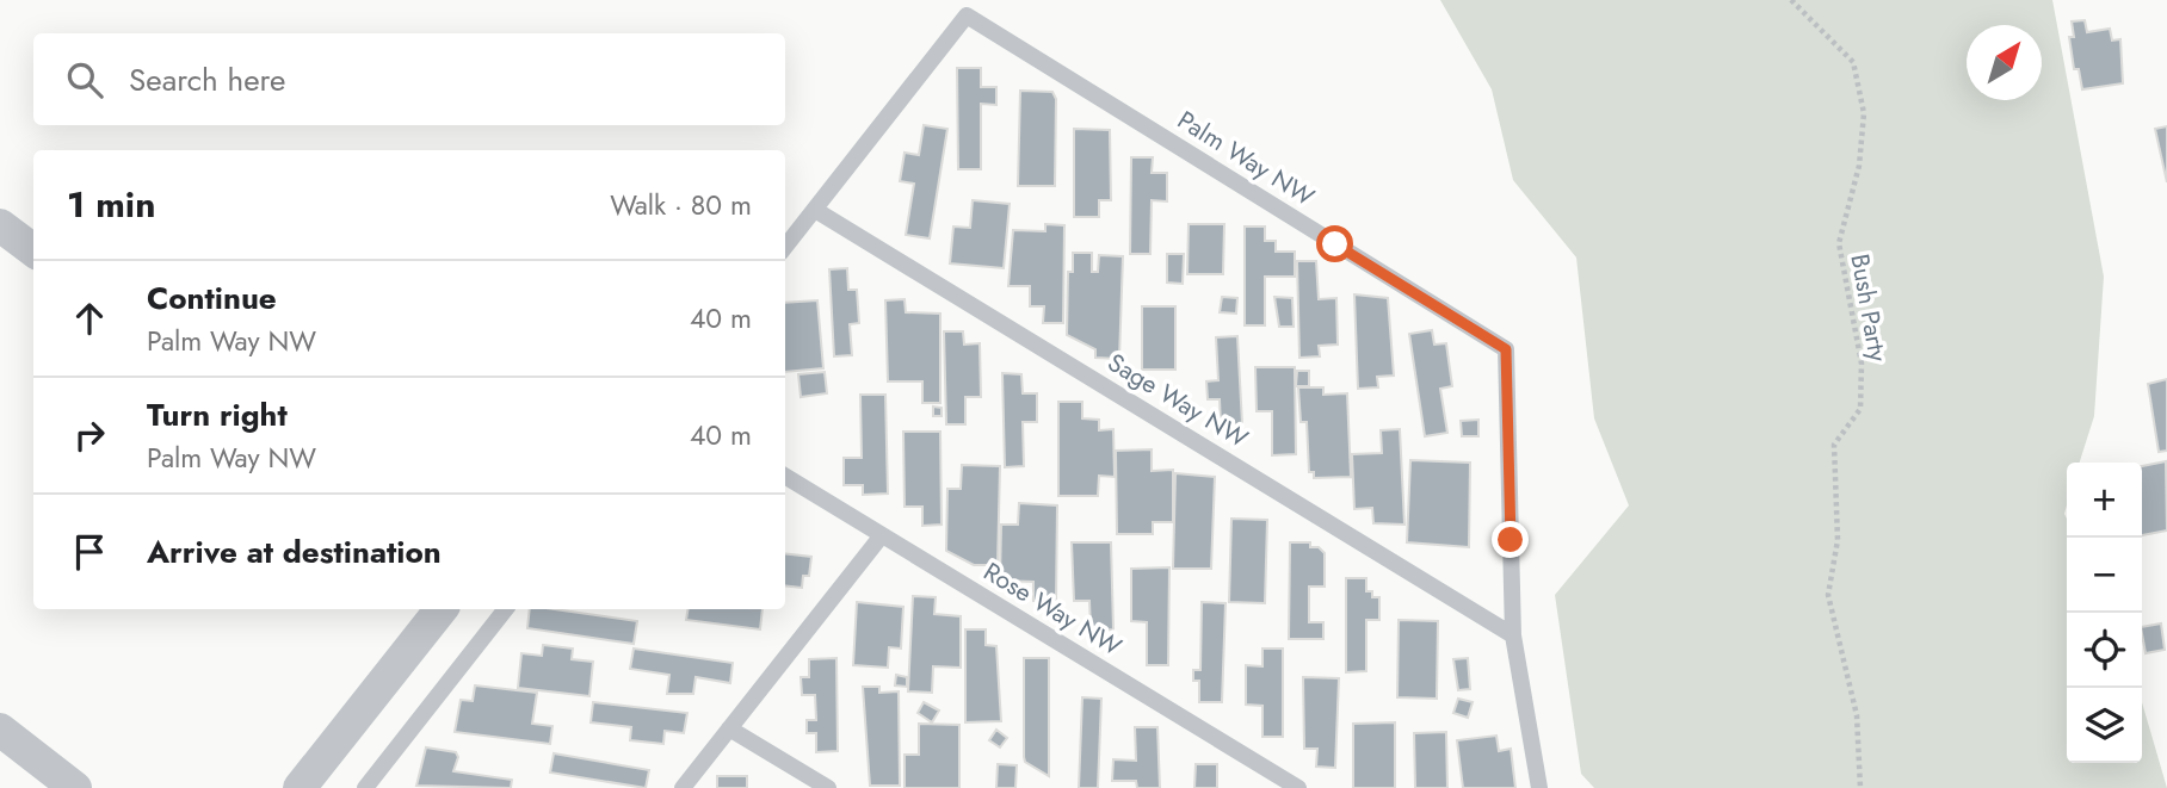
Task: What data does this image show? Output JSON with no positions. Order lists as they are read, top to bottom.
{
  "streets": {
    "lane": ["Palm Way NW", "Sage Way NW", "Rose Way NW"],
    "path": ["Bush Party"]
  },
  "crossings": [
    ["Palm Way NW", "Sage Way NW"]
  ],
  "north": "top right",
  "page": {
    "search": "Search here",
    "heading": ["1 min", "Walk · 80 m"],
    "list": [
      ["Continue", "Palm Way NW", "40 m"],
      ["Turn right", "Palm Way NW", "40 m"],
      "Arrive at destination"
    ],
    "map_buttons": ["+", "−"]
  }
}
